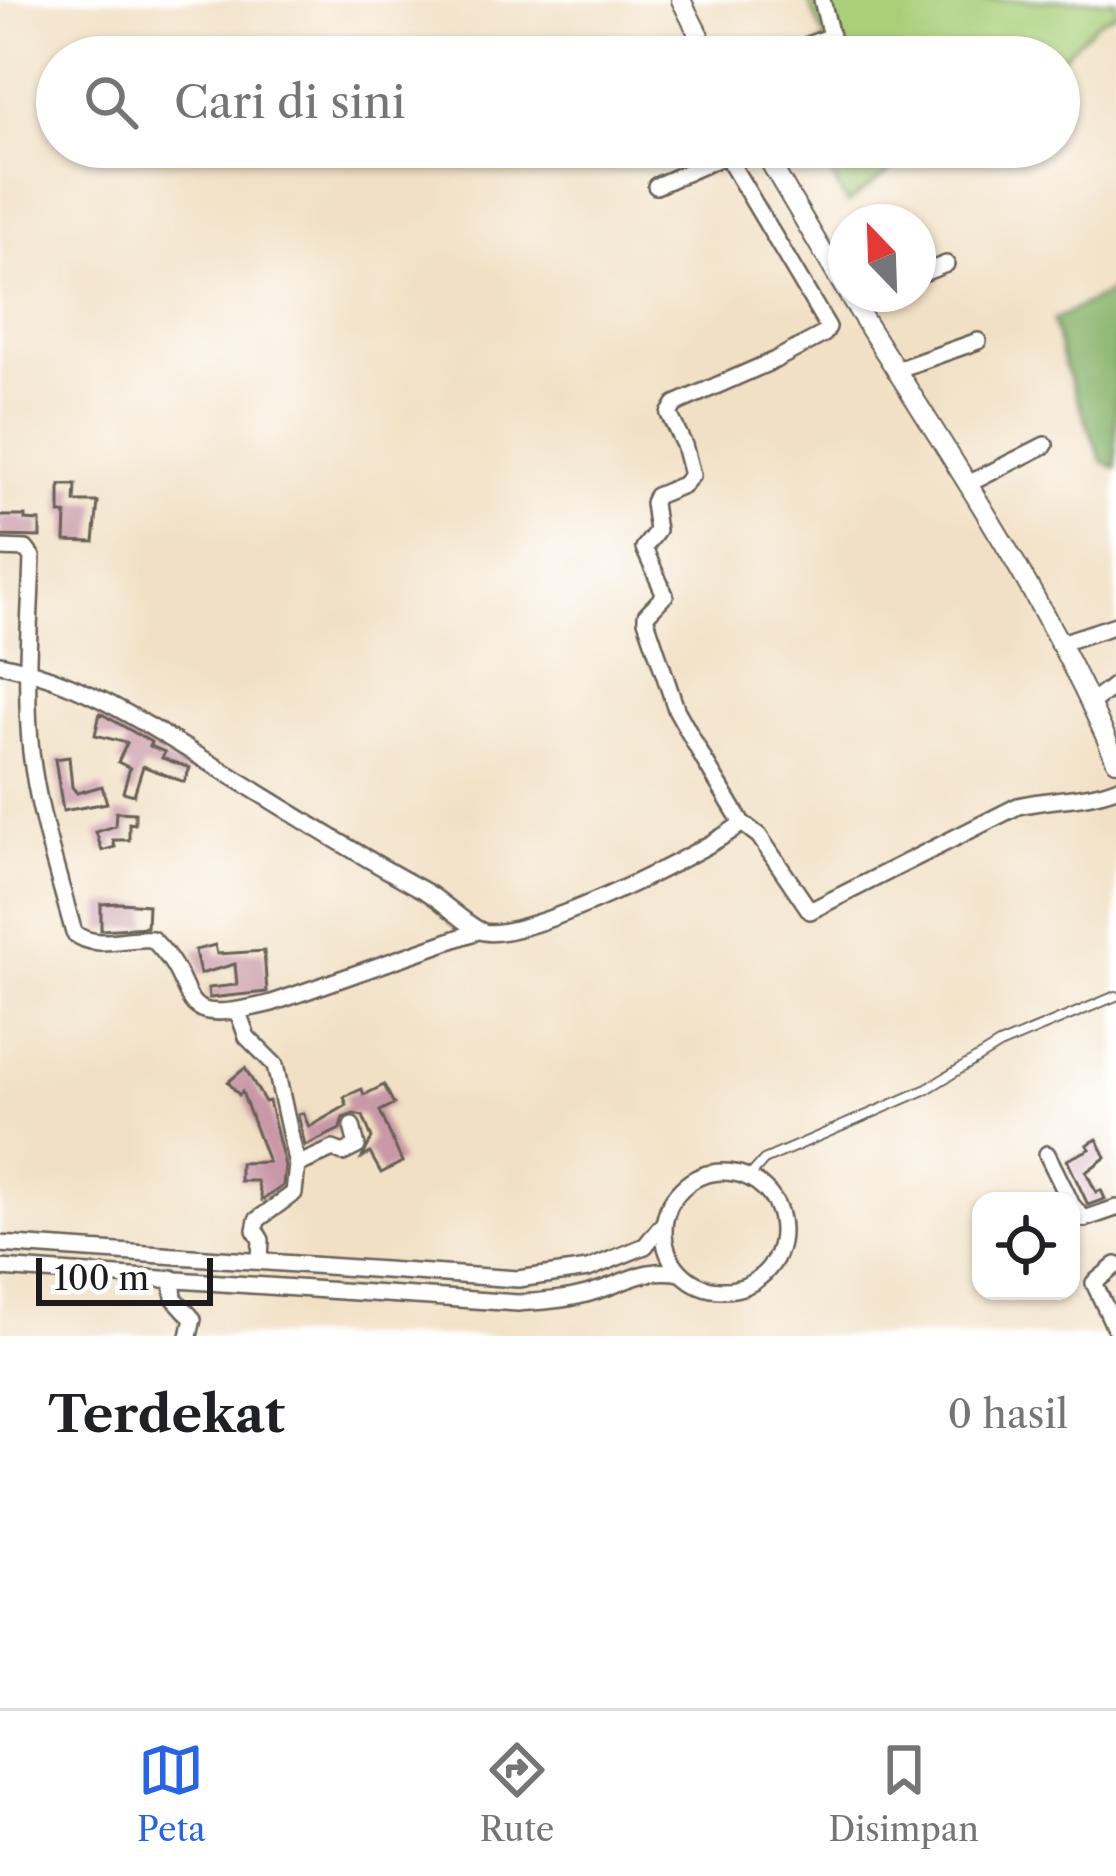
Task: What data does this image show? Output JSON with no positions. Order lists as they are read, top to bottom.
{
  "scale_bar": "100 m",
  "north": "top left",
  "page": {
    "search": "Cari di sini",
    "scale": "100 m",
    "heading": ["Terdekat", "0 hasil"],
    "nav": ["Peta", "Rute", "Disimpan"]
  }
}
